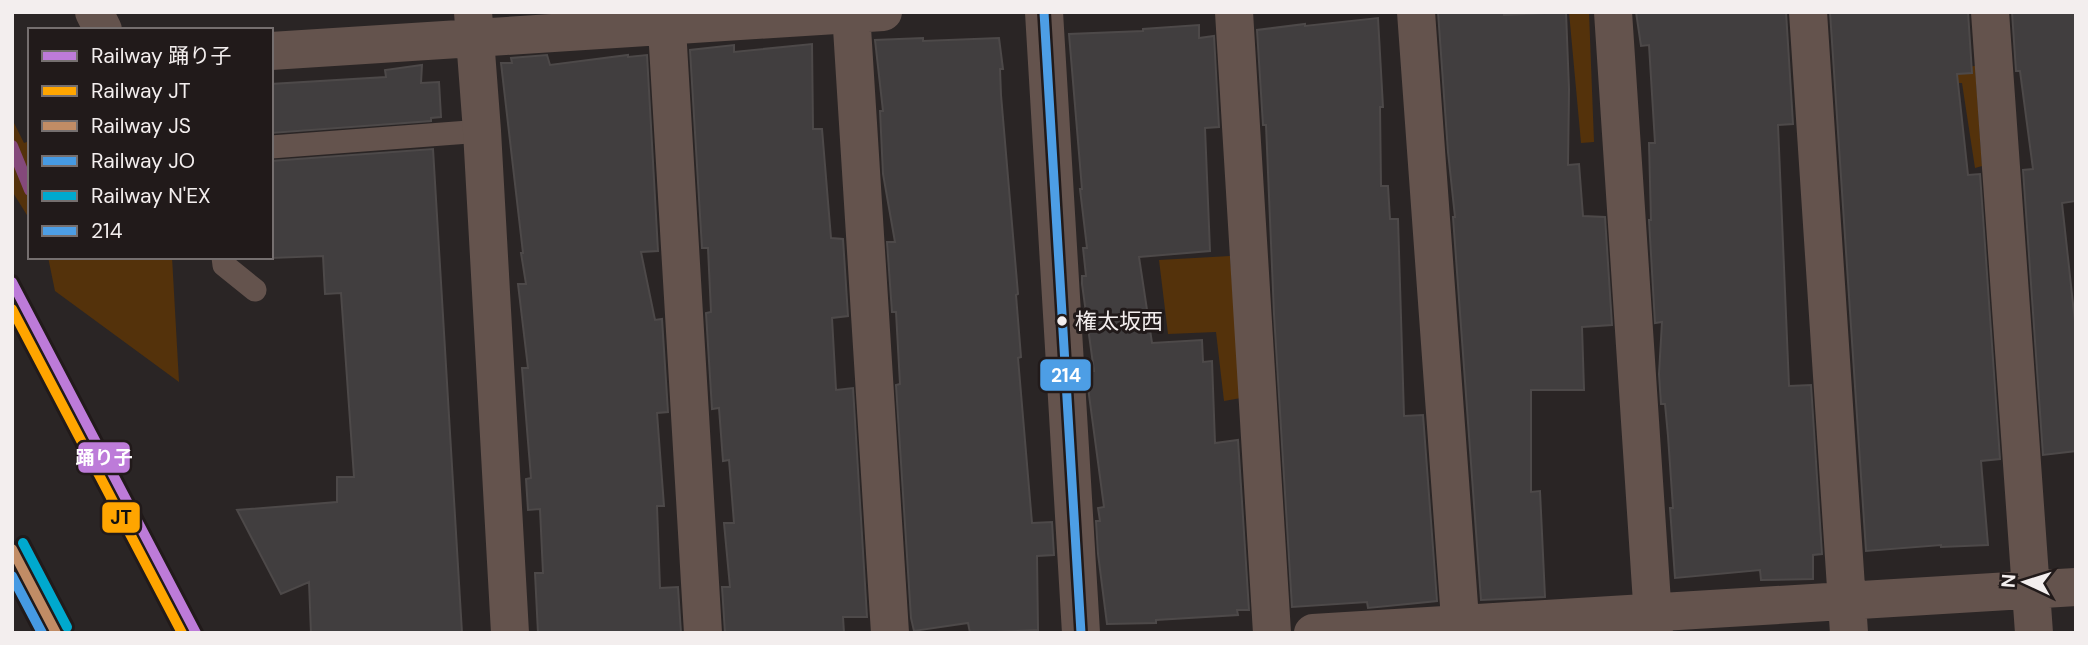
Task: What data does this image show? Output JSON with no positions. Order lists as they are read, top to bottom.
{
  "places": ["権太坂西"],
  "lines": [
    "transit line 214",
    "rail line 踊り子",
    "rail line JT",
    "rail line N'EX",
    "rail line JS",
    "rail line JO"
  ],
  "legend": [
    "Railway 踊り子",
    "Railway JT",
    "Railway JS",
    "Railway JO",
    "Railway N'EX",
    "214"
  ],
  "north": "left"
}
